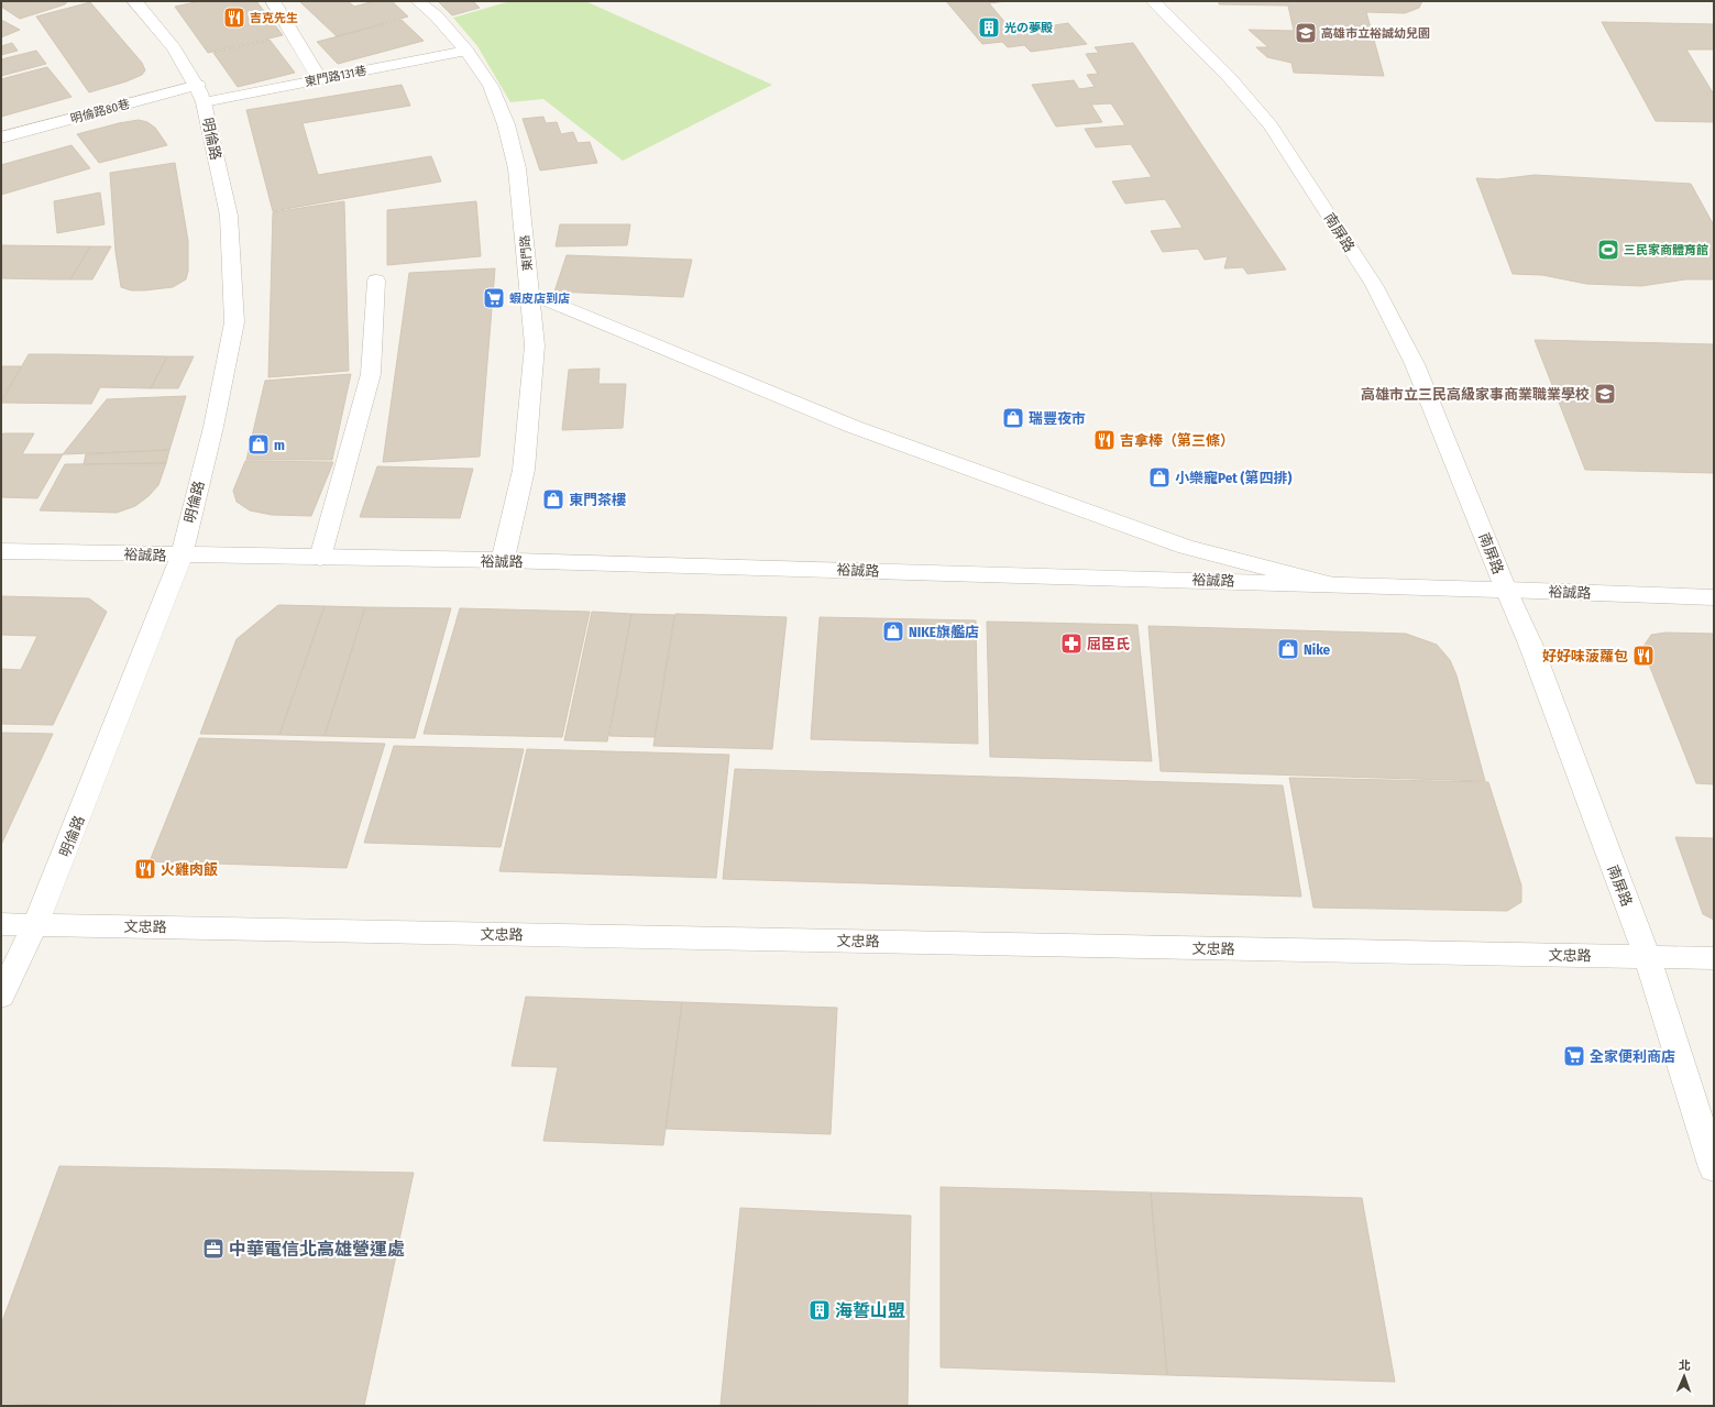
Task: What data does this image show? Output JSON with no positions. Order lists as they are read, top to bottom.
{
  "streets": {
    "street": [
      "東門路131巷",
      "明倫路80巷",
      "明倫路",
      "南屏路",
      "東門路",
      "裕誠路",
      "文忠路"
    ]
  },
  "crossings": [
    ["東門路131巷", "明倫路80巷"],
    ["東門路131巷", "明倫路"],
    ["東門路131巷", "東門路"],
    ["明倫路80巷", "明倫路"],
    ["明倫路", "裕誠路"],
    ["明倫路", "文忠路"],
    ["南屏路", "裕誠路"],
    ["南屏路", "文忠路"],
    ["東門路", "裕誠路"]
  ],
  "places": {
    "restaurant": [
      "吉克先生",
      "吉拿棒（第三條）",
      "好好味菠蘿包",
      "火雞肉飯"
    ],
    "building": ["光の夢殿", "海誓山盟"],
    "school or university": ["高雄市立裕誠幼兒園", "高雄市立三民高級家事商業職業學校"],
    "sports": ["三民家商體育館"],
    "supermarket": ["蝦皮店到店", "全家便利商店"],
    "shop": [
      "瑞豐夜市",
      "m",
      "小樂寵Pet (第四排)",
      "東門茶樓",
      "NIKE旗艦店",
      "Nike"
    ],
    "pharmacy": ["屈臣氏"],
    "office": ["中華電信北高雄營運處"]
  },
  "north": "top"
}
